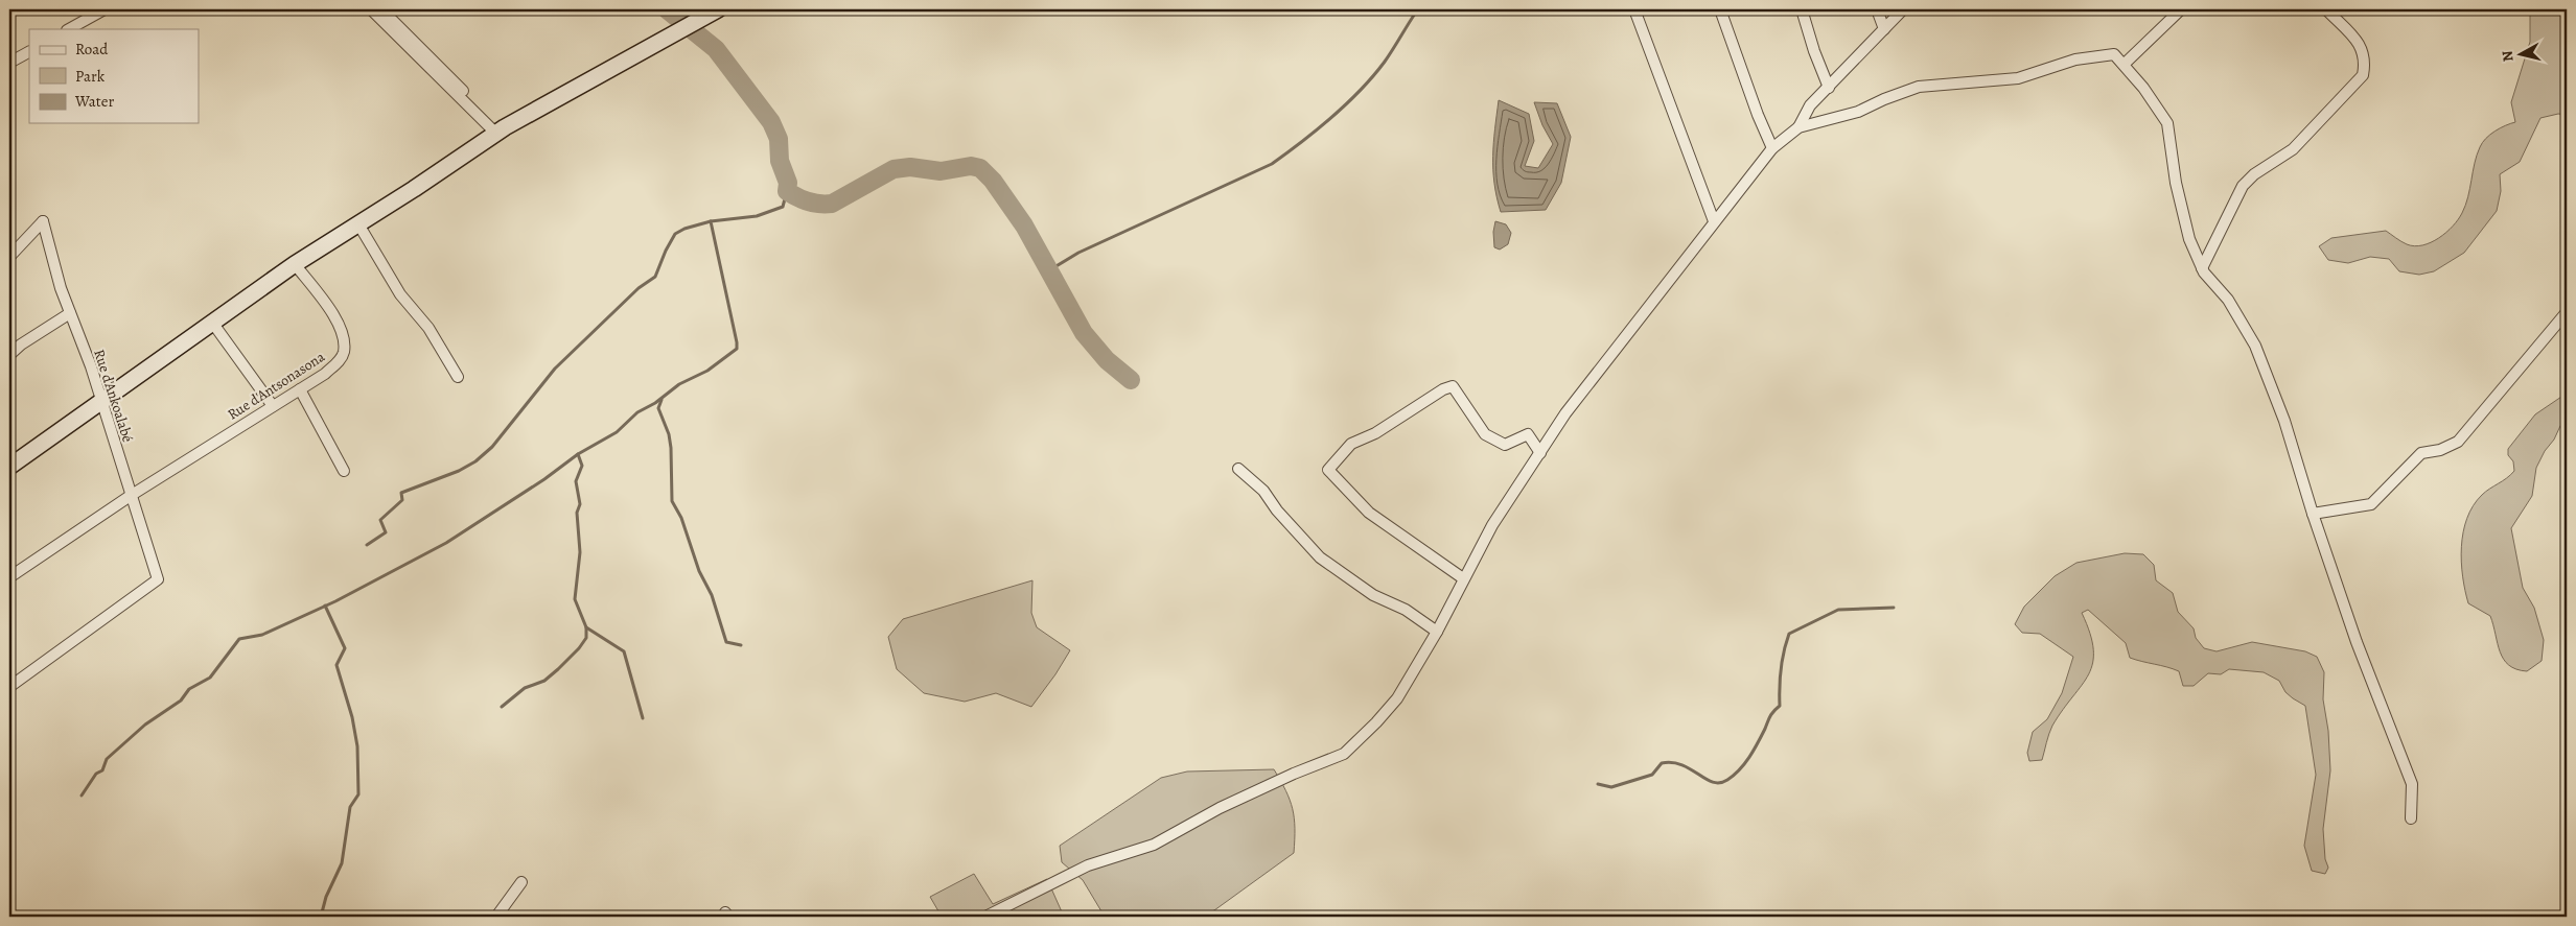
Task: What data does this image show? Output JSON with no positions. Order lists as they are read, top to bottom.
{
  "streets": {
    "street": ["Rue d'Antsonasona", "Rue d'Ankoalabé"]
  },
  "crossings": [
    ["Rue d'Antsonasona", "Rue d'Ankoalabé"]
  ],
  "legend": ["Road", "Park", "Water"],
  "north": "left"
}
